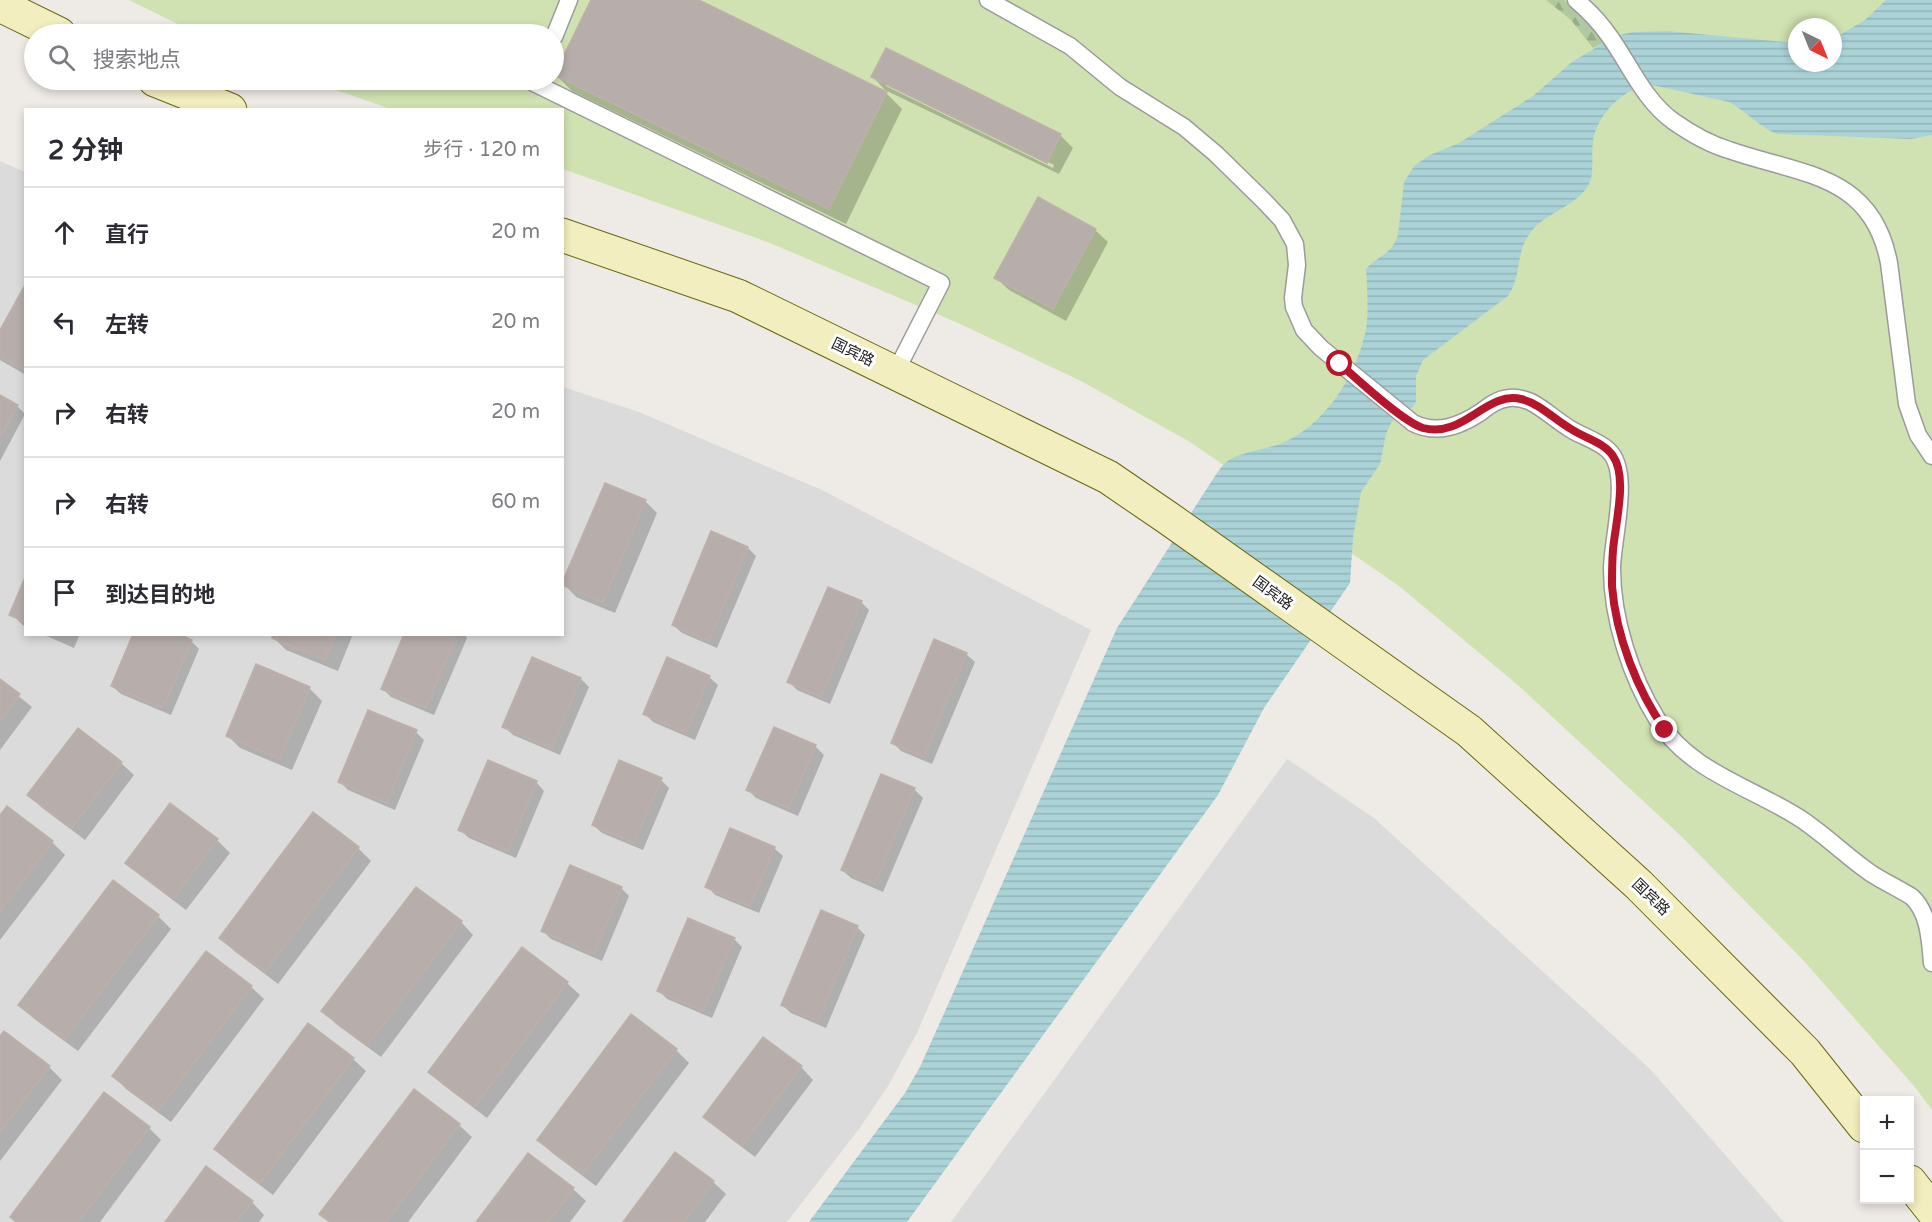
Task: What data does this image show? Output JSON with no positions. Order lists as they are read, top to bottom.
{
  "streets": {
    "street": ["国宾路"]
  },
  "north": "bottom right",
  "page": {
    "search": "搜索地点",
    "heading": ["2 分钟", "步行 · 120 m"],
    "list": [
      ["直行", "20 m"],
      ["左转", "20 m"],
      ["右转", "20 m"],
      ["右转", "60 m"],
      "到达目的地"
    ],
    "map_buttons": ["+", "−"]
  }
}
